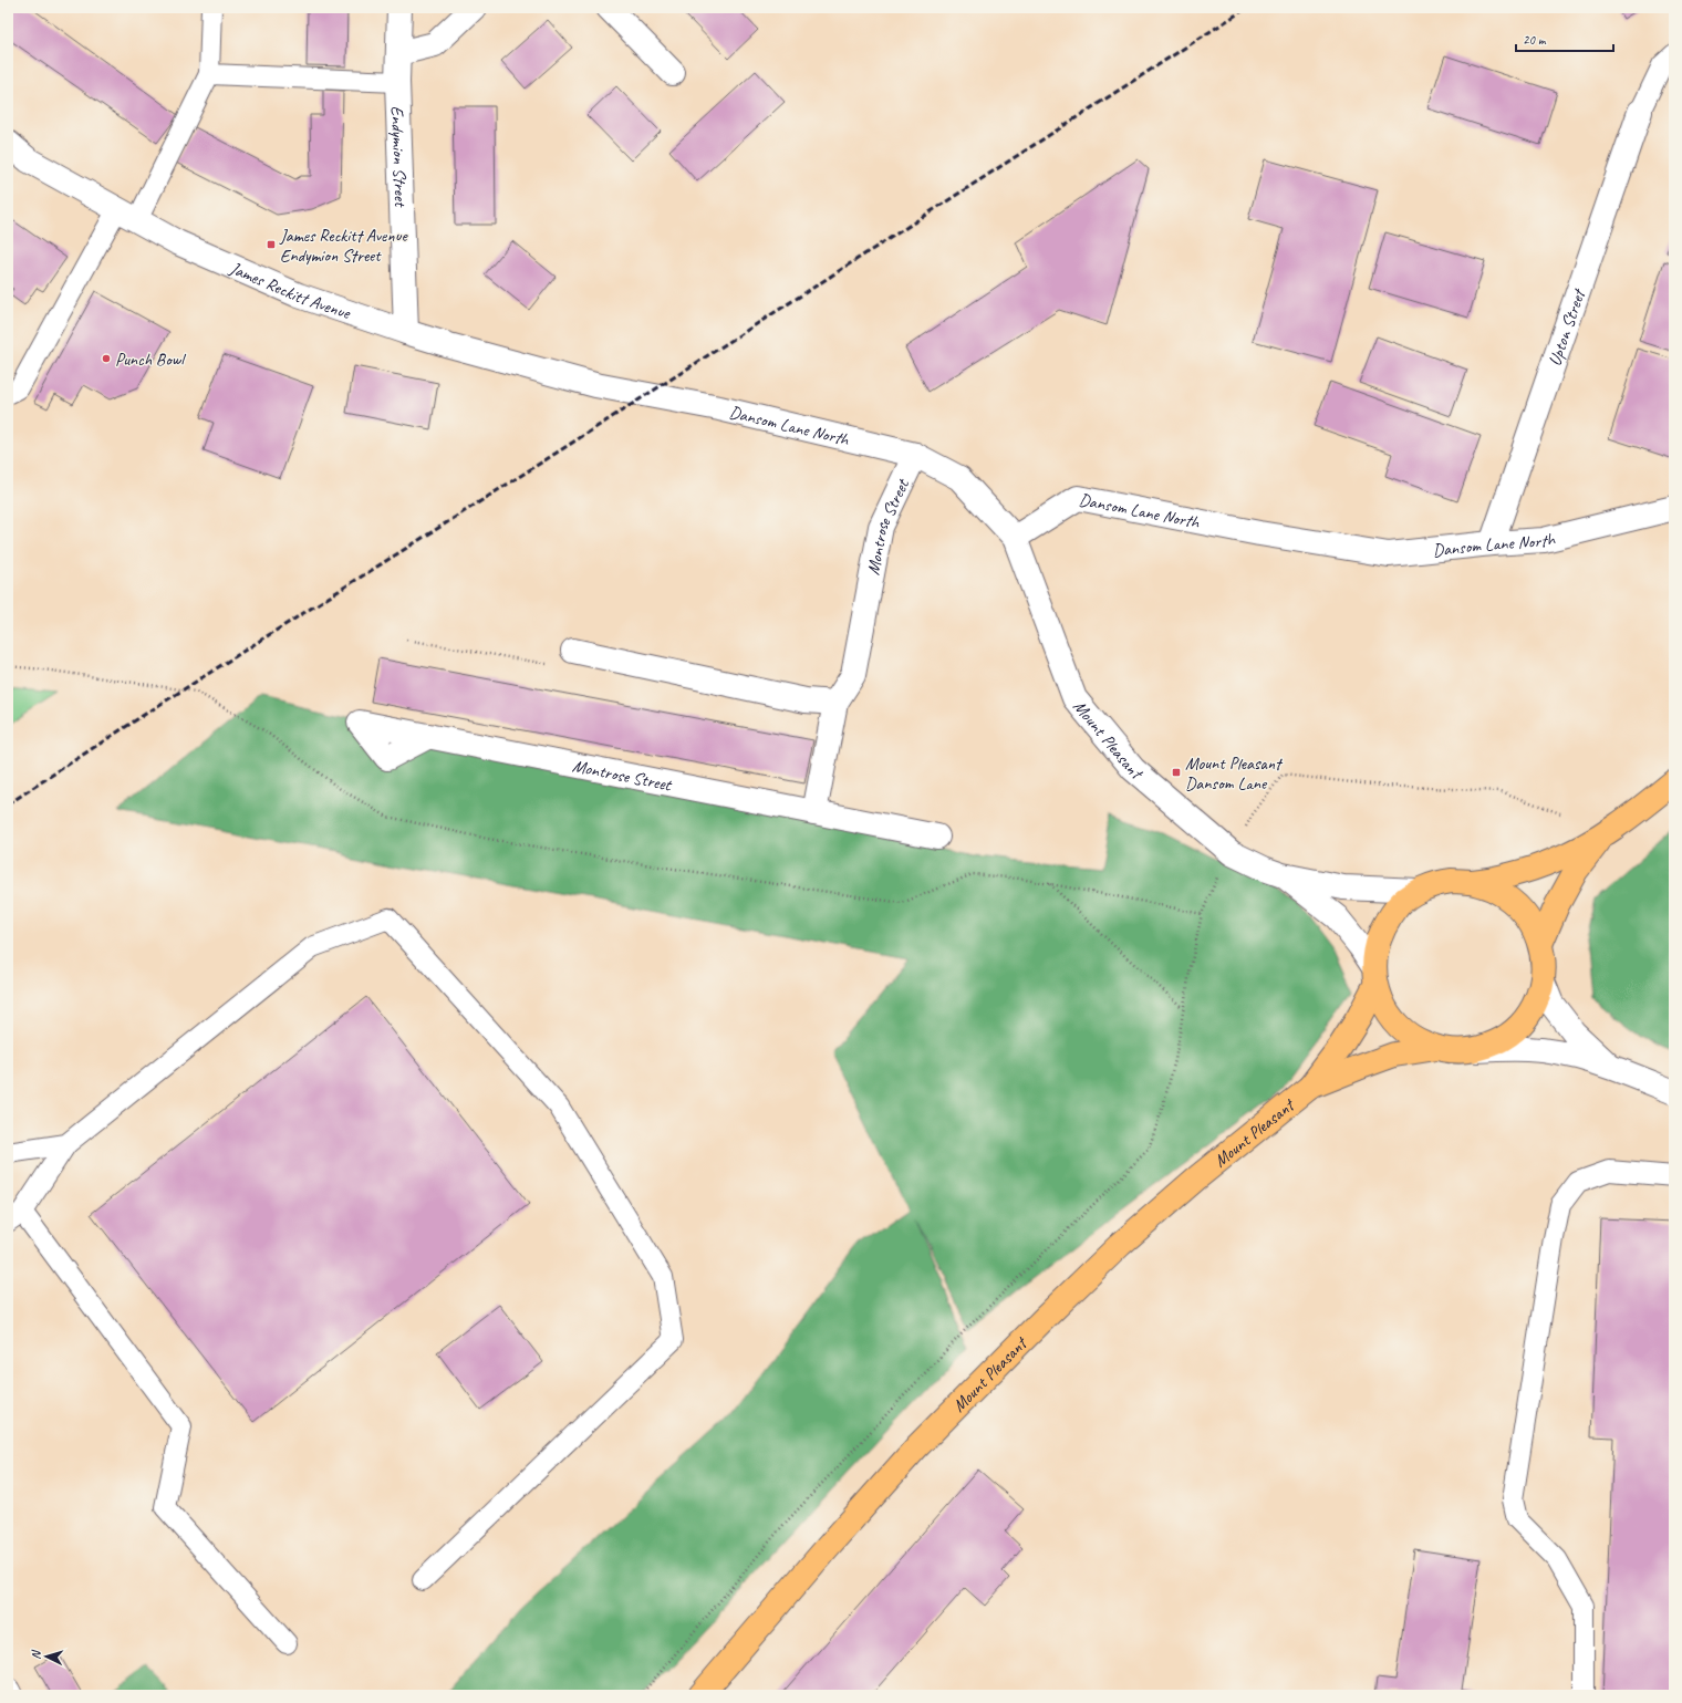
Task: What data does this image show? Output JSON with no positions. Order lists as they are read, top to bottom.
{
  "streets": {
    "highway": ["Mount Pleasant"],
    "street": [
      "Endymion Street",
      "James Reckitt Avenue",
      "Upton Street",
      "Dansom Lane North",
      "Montrose Street"
    ]
  },
  "crossings": [
    ["Endymion Street", "James Reckitt Avenue"],
    ["James Reckitt Avenue", "Dansom Lane North"],
    ["Upton Street", "Dansom Lane North"],
    ["Dansom Lane North", "Montrose Street"],
    ["Dansom Lane North", "Mount Pleasant"]
  ],
  "places": {
    "transit": ["James Reckitt Avenue Endymion Street", "Mount Pleasant Dansom Lane"],
    "other": ["Punch Bowl"]
  },
  "scale_bar": "20 m",
  "north": "left"
}
